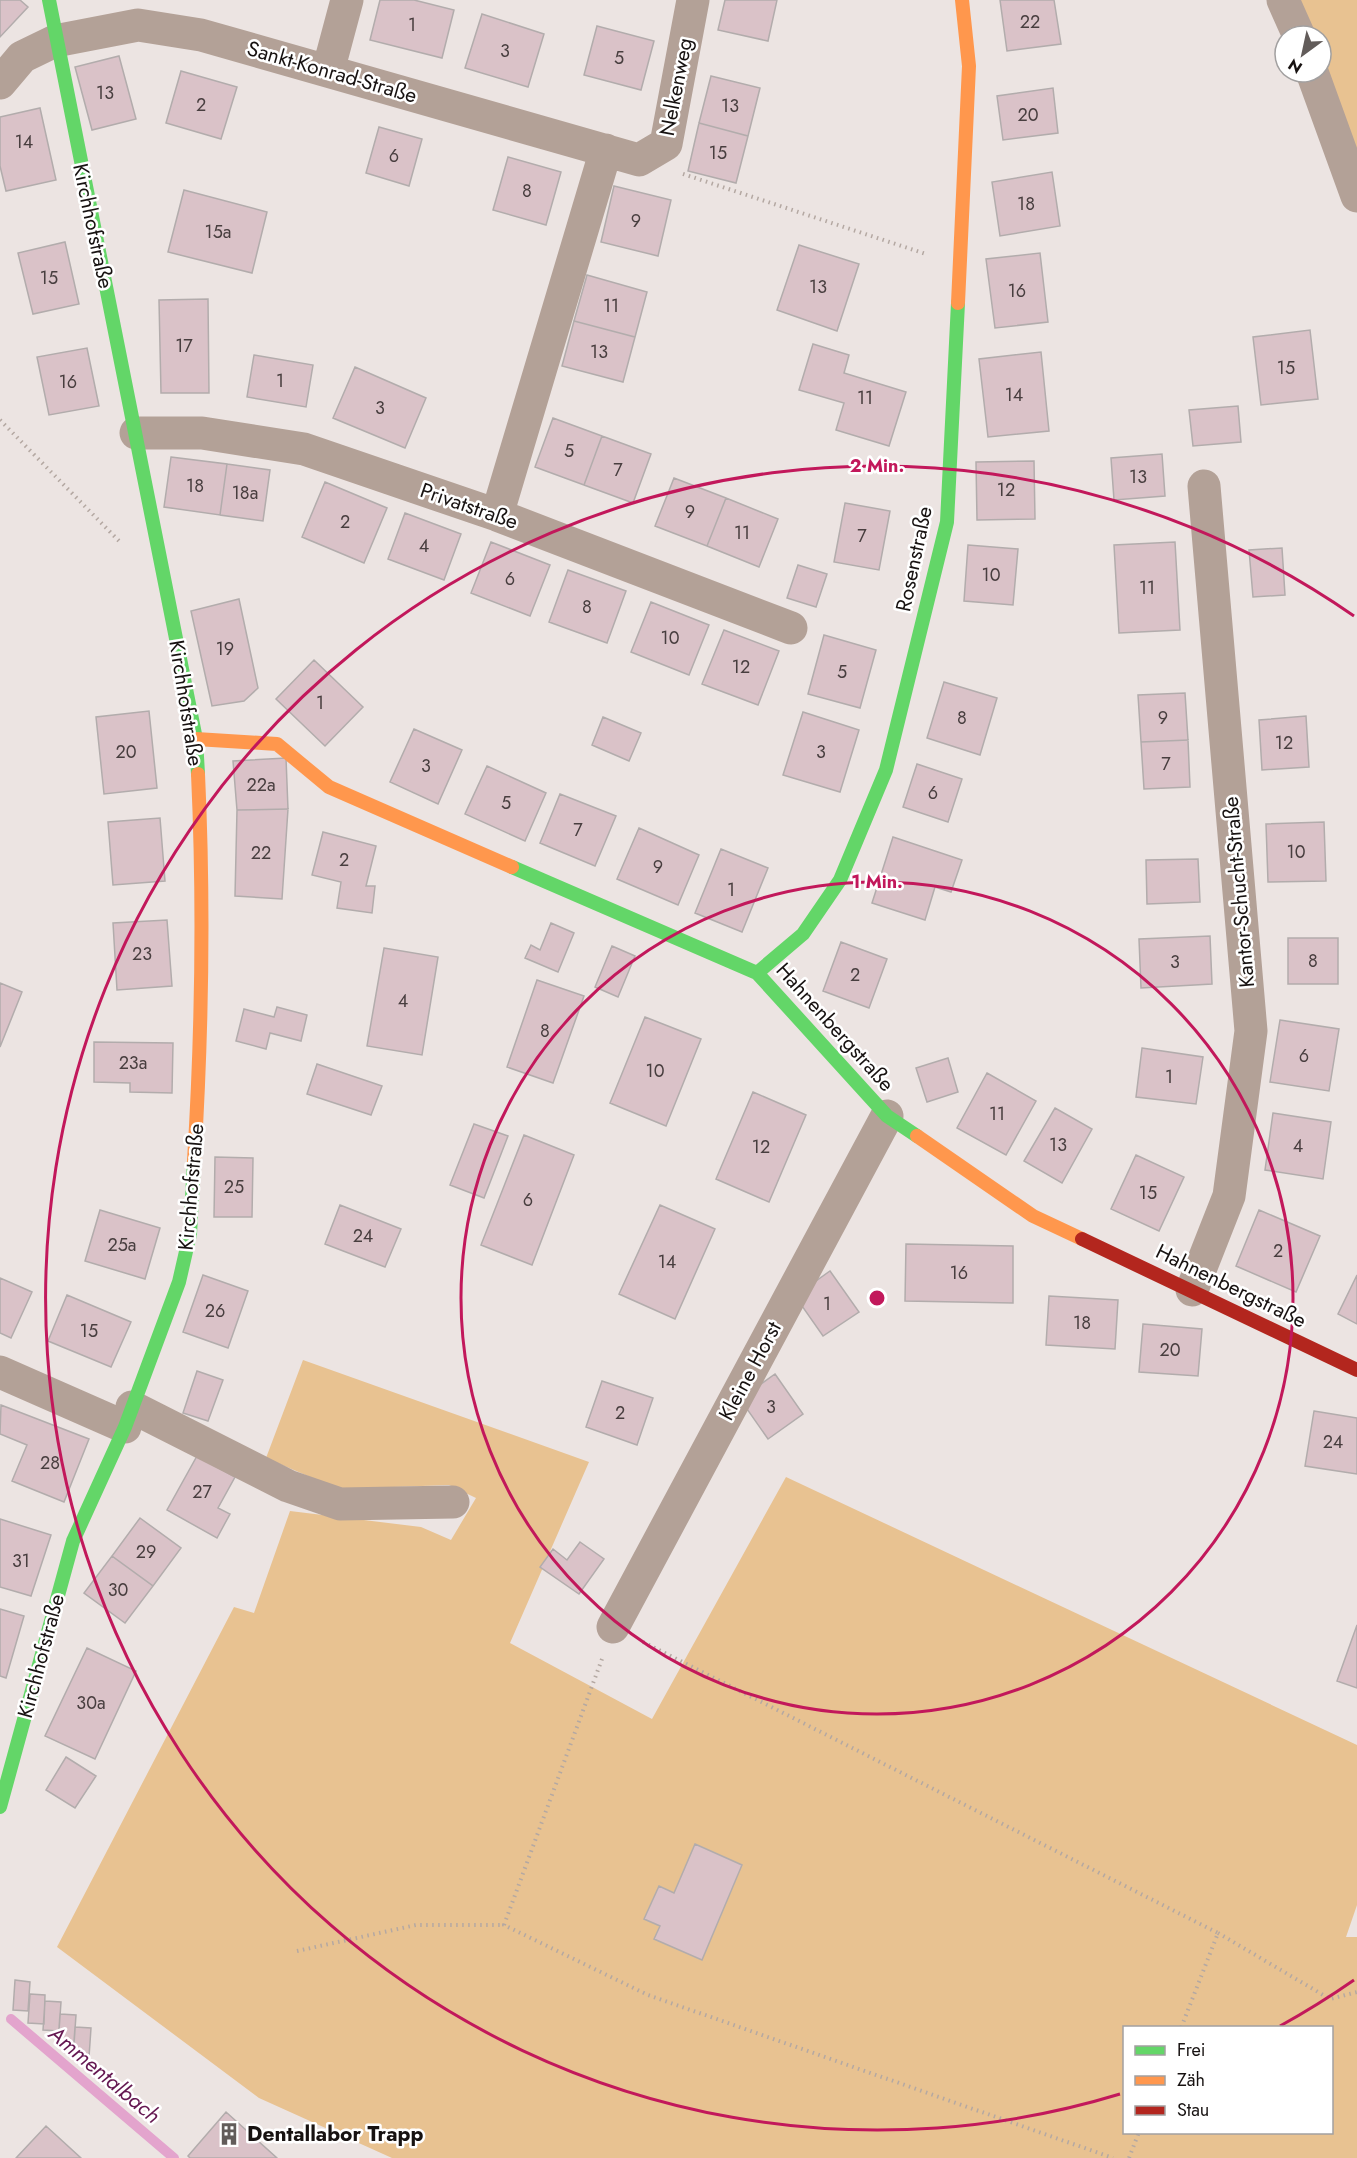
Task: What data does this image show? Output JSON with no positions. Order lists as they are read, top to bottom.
{
  "streets": {
    "street": [
      "Sankt-Konrad-Straße",
      "Nelkenweg",
      "Kirchhofstraße",
      "Privatstraße",
      "Rosenstraße",
      "Kantor-Schucht-Straße",
      "Hahnenbergstraße",
      "Kleine Horst"
    ]
  },
  "crossings": [
    ["Sankt-Konrad-Straße", "Nelkenweg"],
    ["Sankt-Konrad-Straße", "Kirchhofstraße"],
    ["Kirchhofstraße", "Privatstraße"],
    ["Kirchhofstraße", "Hahnenbergstraße"],
    ["Rosenstraße", "Hahnenbergstraße"],
    ["Kantor-Schucht-Straße", "Hahnenbergstraße"],
    ["Hahnenbergstraße", "Kleine Horst"]
  ],
  "water": ["Ammentalbach"],
  "places": {
    "building": ["Dentallabor Trapp"]
  },
  "house_numbers": [
    "22",
    "1",
    "3",
    "5",
    "13",
    "2",
    "13",
    "20",
    "14",
    "15",
    "6",
    "8",
    "18",
    "9",
    "15a",
    "15",
    "13",
    "16",
    "11",
    "17",
    "13",
    "15",
    "1",
    "16",
    "14",
    "11",
    "3",
    "5",
    "7",
    "13",
    "18",
    "12",
    "18a",
    "9",
    "2",
    "11",
    "7",
    "4",
    "10",
    "6",
    "11",
    "8",
    "10",
    "19",
    "12",
    "5",
    "1",
    "8",
    "9",
    "12",
    "20",
    "3",
    "7",
    "3",
    "22a",
    "6",
    "5",
    "7",
    "10",
    "22",
    "2",
    "9",
    "1",
    "23",
    "8",
    "3",
    "2",
    "4",
    "8",
    "6",
    "23a",
    "10",
    "1",
    "11",
    "13",
    "4",
    "12",
    "25",
    "15",
    "6",
    "24",
    "25a",
    "2",
    "14",
    "16",
    "1",
    "26",
    "18",
    "15",
    "20",
    "3",
    "2",
    "24",
    "28",
    "27",
    "29",
    "31",
    "30",
    "30a"
  ],
  "legend": ["Frei", "Zäh", "Stau"],
  "north": "bottom left",
  "rings": ["2 Min.", "1 Min."]
}
